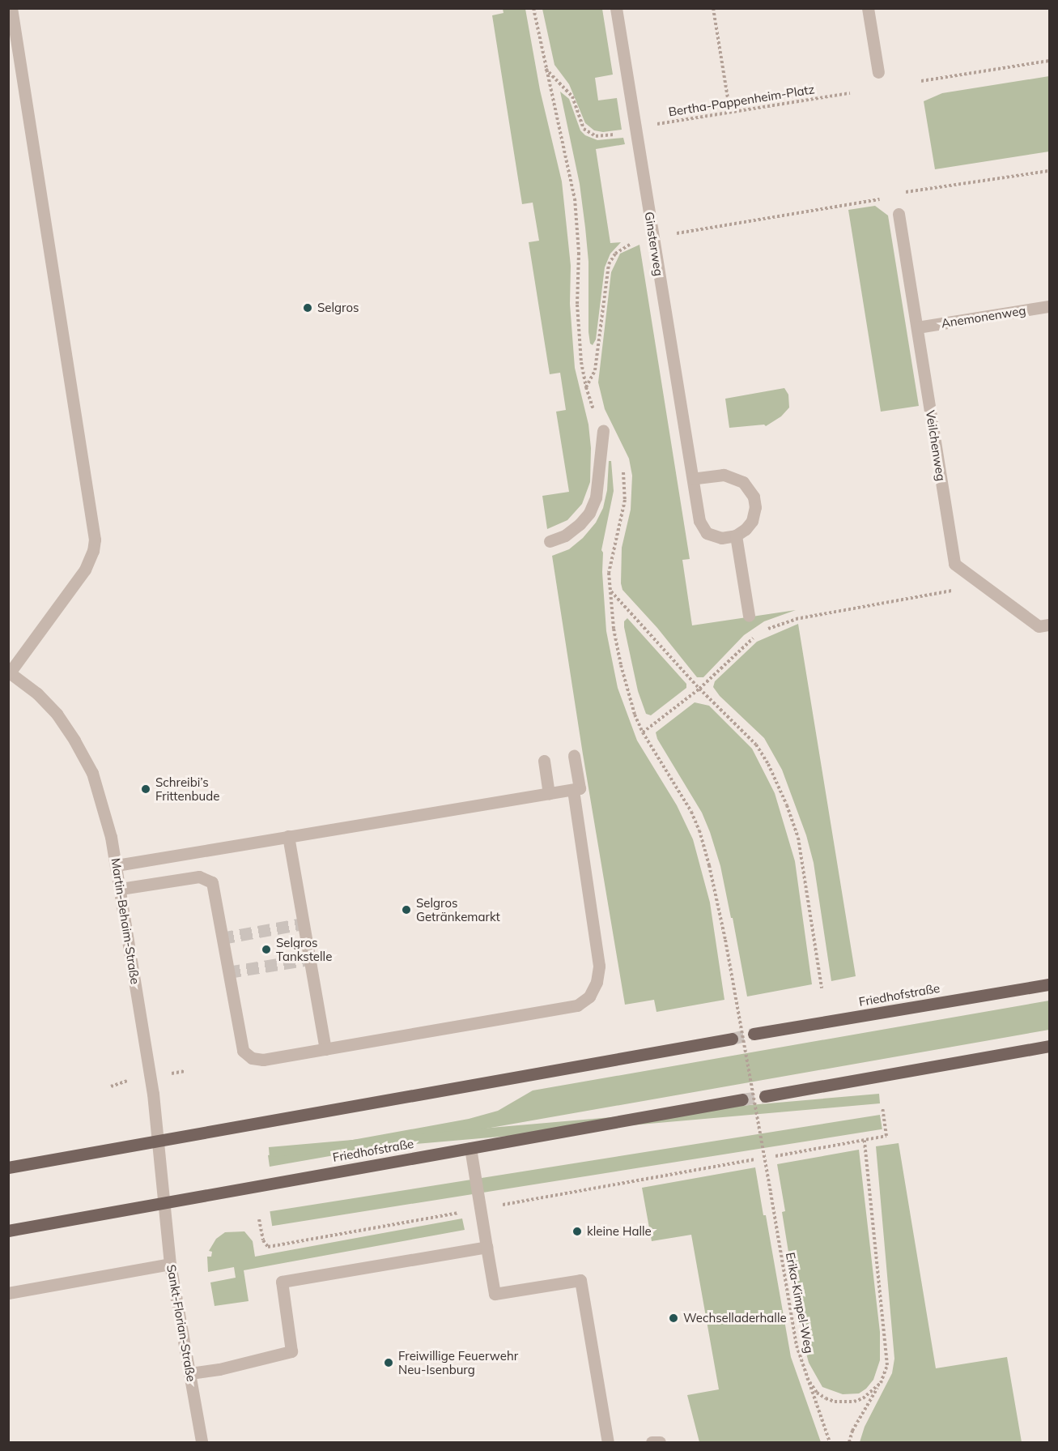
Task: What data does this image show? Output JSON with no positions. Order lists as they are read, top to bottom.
{
  "streets": {
    "main road": ["Friedhofstraße"],
    "street": [
      "Ginsterweg",
      "Anemonenweg",
      "Veilchenweg",
      "Martin-Behaim-Straße",
      "Sankt-Florian-Straße"
    ],
    "path": ["Bertha-Pappenheim-Platz", "Erika-Kimpel-Weg"]
  },
  "crossings": [
    ["Bertha-Pappenheim-Platz", "Ginsterweg"],
    ["Anemonenweg", "Veilchenweg"],
    ["Martin-Behaim-Straße", "Friedhofstraße"],
    ["Martin-Behaim-Straße", "Sankt-Florian-Straße"],
    ["Friedhofstraße", "Sankt-Florian-Straße"]
  ],
  "places": [
    "Selgros",
    "Schreibi’s Frittenbude",
    "Selgros Getränkemarkt",
    "Selgros Tankstelle",
    "kleine Halle",
    "Wechselladerhalle",
    "Freiwillige Feuerwehr Neu-Isenburg"
  ]
}
